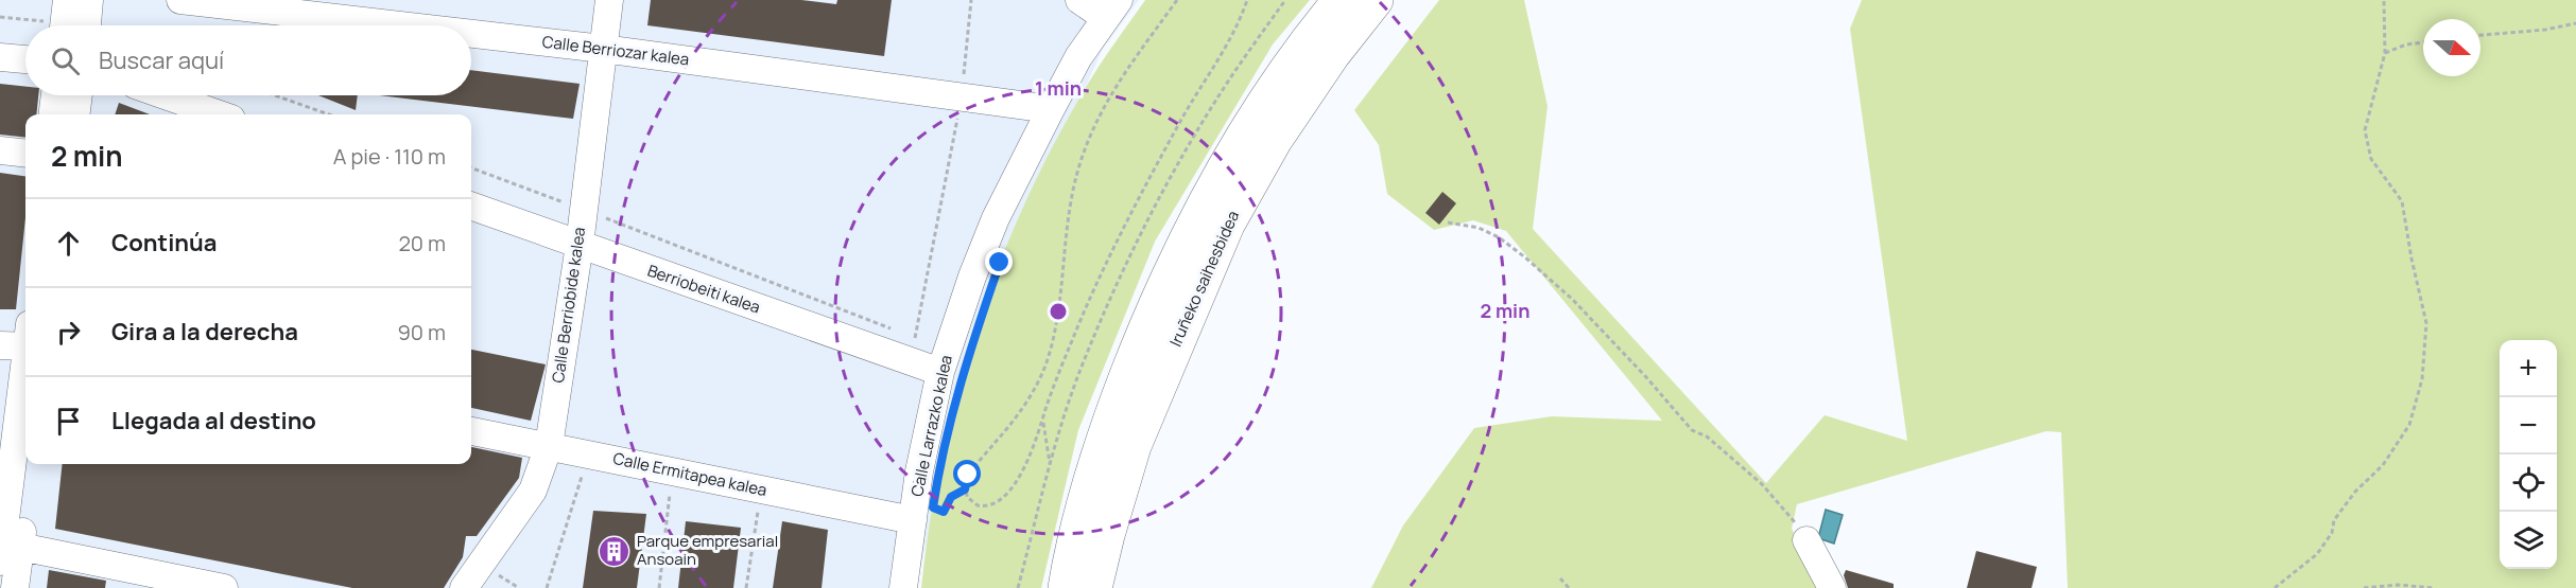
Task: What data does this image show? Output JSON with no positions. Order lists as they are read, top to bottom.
{
  "streets": {
    "highway": ["Iruñeko saihesbidea"],
    "street": [
      "Calle Berriozar kalea",
      "Berriobeiti kalea",
      "Calle Berriobide kalea",
      "Calle Larrazko kalea",
      "Calle Ermitapea kalea"
    ]
  },
  "crossings": [
    ["Calle Berriozar kalea", "Calle Berriobide kalea"],
    ["Calle Berriozar kalea", "Calle Larrazko kalea"],
    ["Berriobeiti kalea", "Calle Berriobide kalea"],
    ["Berriobeiti kalea", "Calle Larrazko kalea"],
    ["Calle Berriobide kalea", "Calle Ermitapea kalea"],
    ["Calle Larrazko kalea", "Calle Ermitapea kalea"]
  ],
  "places": {
    "building": ["Parque empresarial Ansoain"]
  },
  "north": "right",
  "page": {
    "search": "Buscar aquí",
    "heading": ["2 min", "A pie · 110 m"],
    "list": [
      ["Continúa", "20 m"],
      ["Gira a la derecha", "90 m"],
      "Llegada al destino"
    ],
    "map_buttons": ["+", "−"]
  },
  "rings": ["1 min", "2 min"]
}
